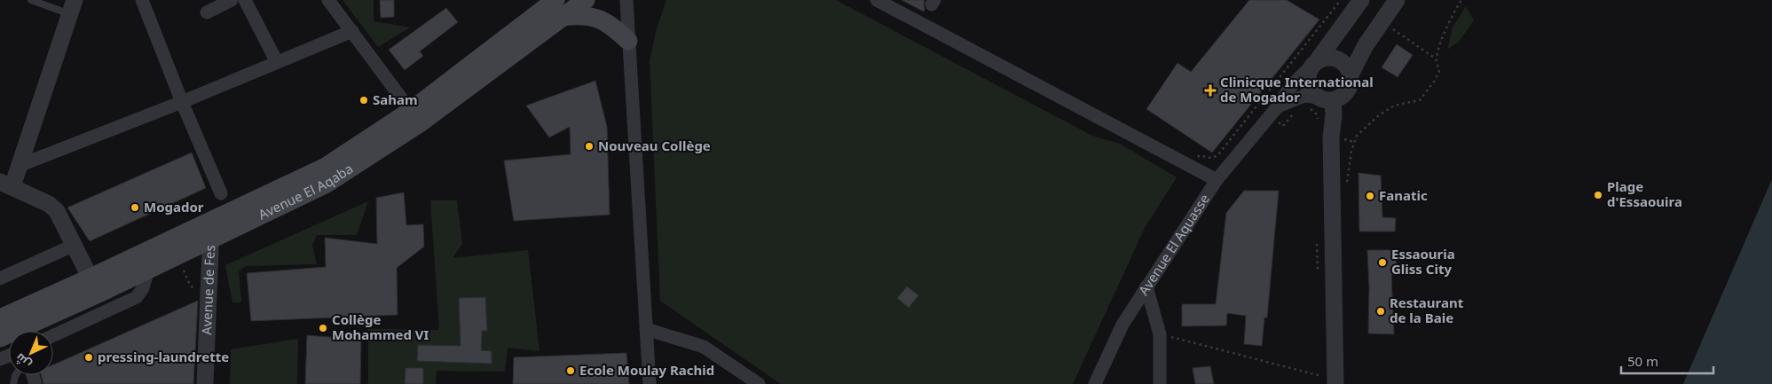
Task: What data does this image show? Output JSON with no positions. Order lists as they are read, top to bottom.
{
  "streets": {
    "main road": ["Avenue El Aqaba"],
    "street": ["Avenue El Aquasse", "Avenue de Fes"]
  },
  "crossings": [
    ["Avenue El Aqaba", "Avenue de Fes"]
  ],
  "places": {
    "health": ["Clinicque International de Mogador"],
    "other": [
      "Saham",
      "Nouveau Collège",
      "Plage d'Essaouira",
      "Fanatic",
      "Mogador",
      "Essaouria Gliss City",
      "Restaurant de la Baie",
      "Collège Mohammed VI",
      "pressing-laundrette",
      "Ecole Moulay Rachid"
    ]
  },
  "scale_bar": "50 m",
  "north": "bottom left"
}
